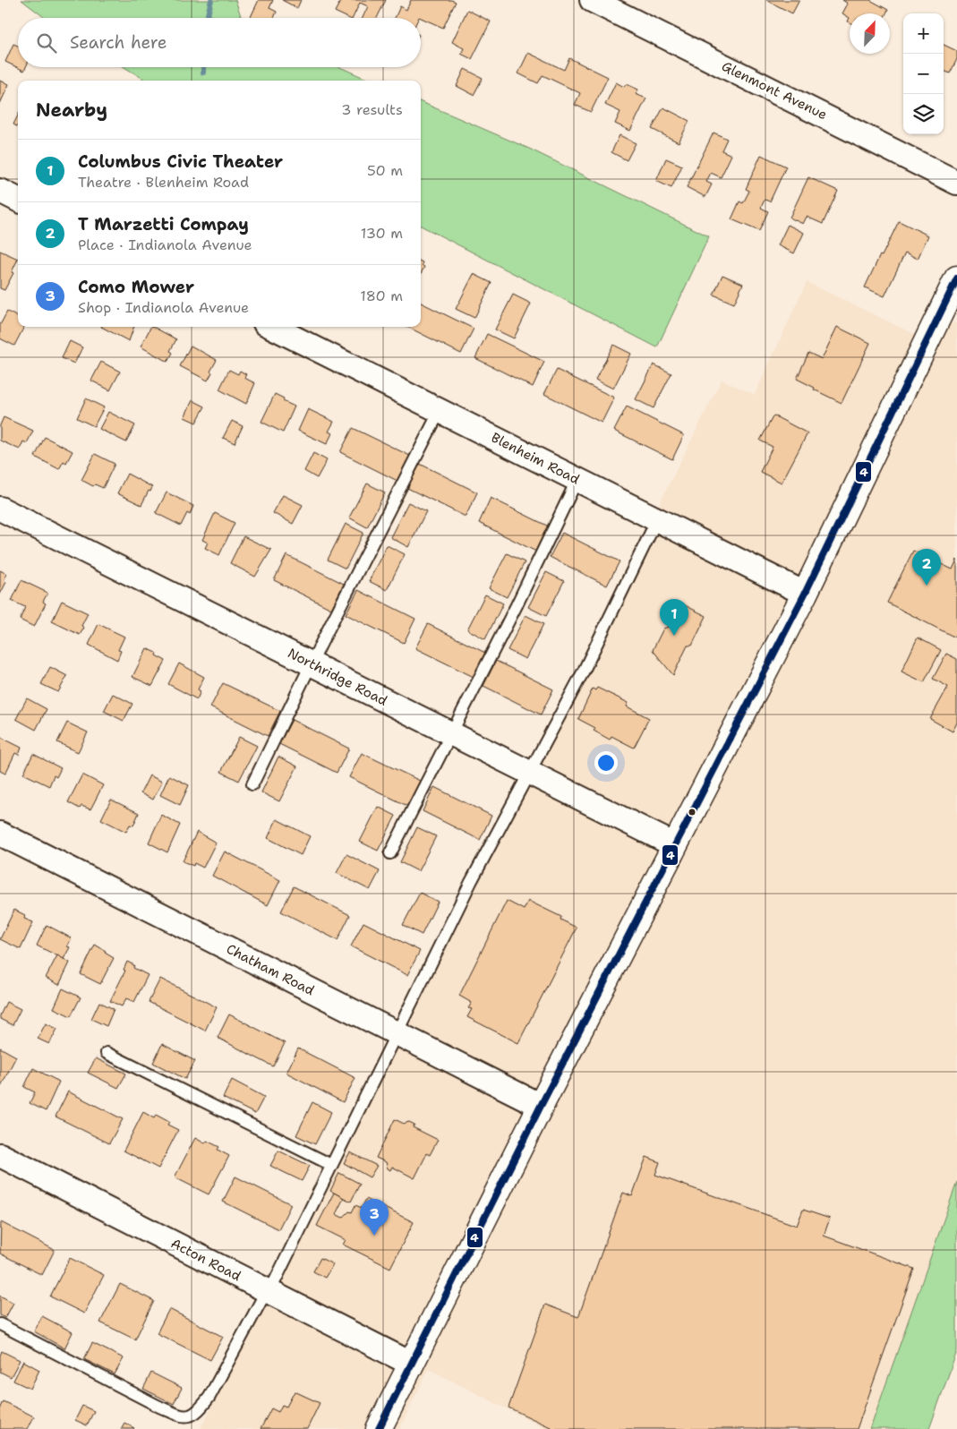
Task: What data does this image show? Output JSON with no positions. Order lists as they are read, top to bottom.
{
  "streets": {
    "street": [
      "Glenmont Avenue",
      "Blenheim Road",
      "Northridge Road",
      "Chatham Road",
      "Acton Road"
    ]
  },
  "lines": ["transit line 4"],
  "north": "top right",
  "page": {
    "map_buttons": ["+", "−"],
    "search": "Search here",
    "heading": ["Nearby", "3 results"],
    "list": [
      {
        "mark": "1",
        "name": "Columbus Civic Theater",
        "note": "Theatre · Blenheim Road",
        "value": "50 m"
      },
      {
        "mark": "2",
        "name": "T Marzetti Compay",
        "note": "Place · Indianola Avenue",
        "value": "130 m"
      },
      {
        "mark": "3",
        "name": "Como Mower",
        "note": "Shop · Indianola Avenue",
        "value": "180 m"
      }
    ],
    "pins": ["2", "1", "3"]
  }
}
